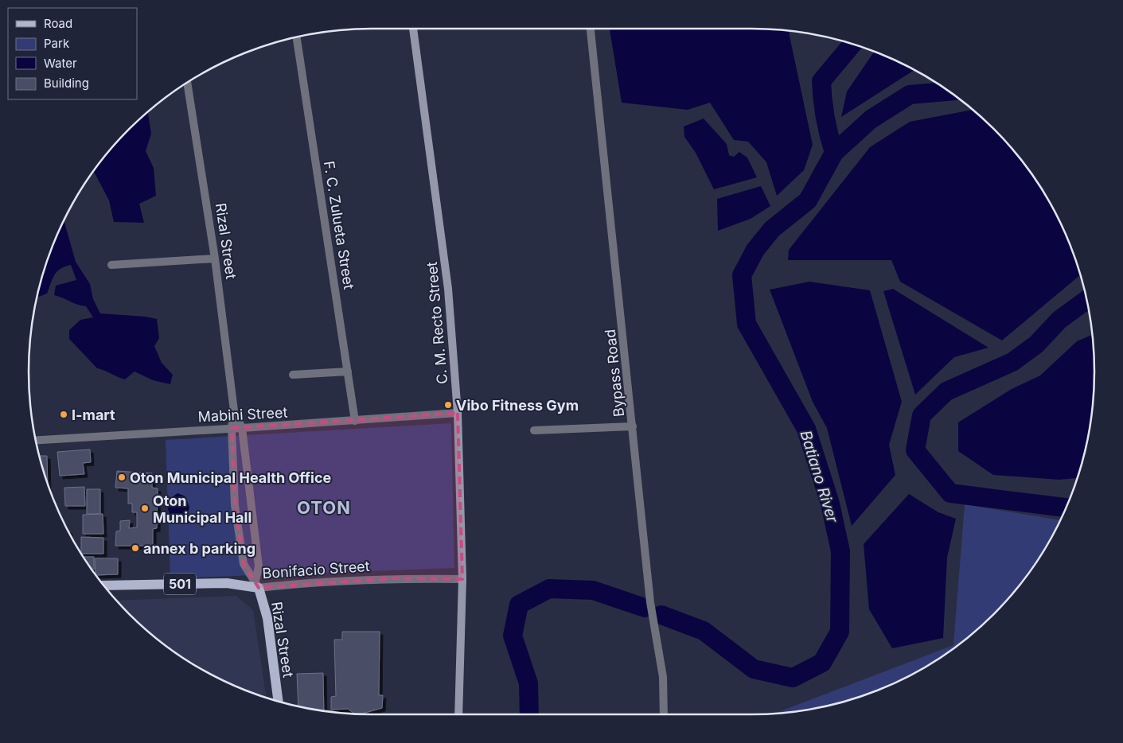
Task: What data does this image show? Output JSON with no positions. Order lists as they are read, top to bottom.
{
  "streets": {
    "main road": [
      "Rizal Street",
      "C. M. Recto Street",
      "Bonifacio Street",
      "501"
    ],
    "street": ["F. C. Zulueta Street", "Bypass Road", "Mabini Street"]
  },
  "crossings": [
    ["F. C. Zulueta Street", "Mabini Street"],
    ["Rizal Street", "Mabini Street"],
    ["Rizal Street", "Bonifacio Street"],
    ["C. M. Recto Street", "Mabini Street"],
    ["C. M. Recto Street", "Bonifacio Street"]
  ],
  "districts": ["OTON"],
  "water": ["Batiano River"],
  "places": [
    "Vibo Fitness Gym",
    "I-mart",
    "Oton Municipal Health Office",
    "Oton Municipal Hall",
    "annex b parking"
  ],
  "legend": [
    "Road",
    "Park",
    "Water",
    "Building"
  ]
}
